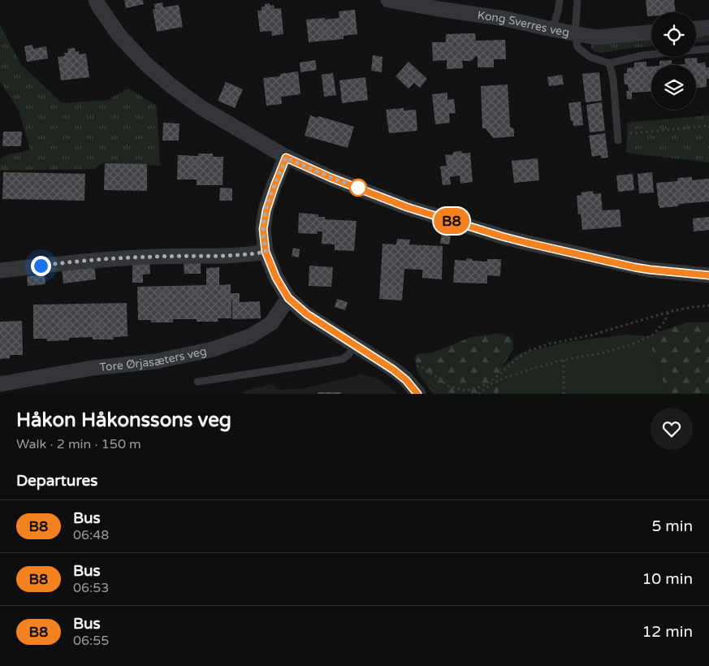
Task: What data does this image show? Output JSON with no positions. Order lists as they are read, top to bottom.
{
  "streets": {
    "street": ["Kong Sverres veg", "Tore Ørjasæters veg"]
  },
  "lines": ["bus line B8"],
  "page": {
    "on_map": "B8",
    "heading": [
      ["Håkon Håkonssons veg", "Walk · 2 min · 150 m"],
      "Departures"
    ],
    "list": [
      {
        "mark": "B8",
        "name": "Bus",
        "note": "06:48",
        "value": "5 min"
      },
      {
        "mark": "B8",
        "name": "Bus",
        "note": "06:53",
        "value": "10 min"
      },
      {
        "mark": "B8",
        "name": "Bus",
        "note": "06:55",
        "value": "12 min"
      }
    ]
  }
}
